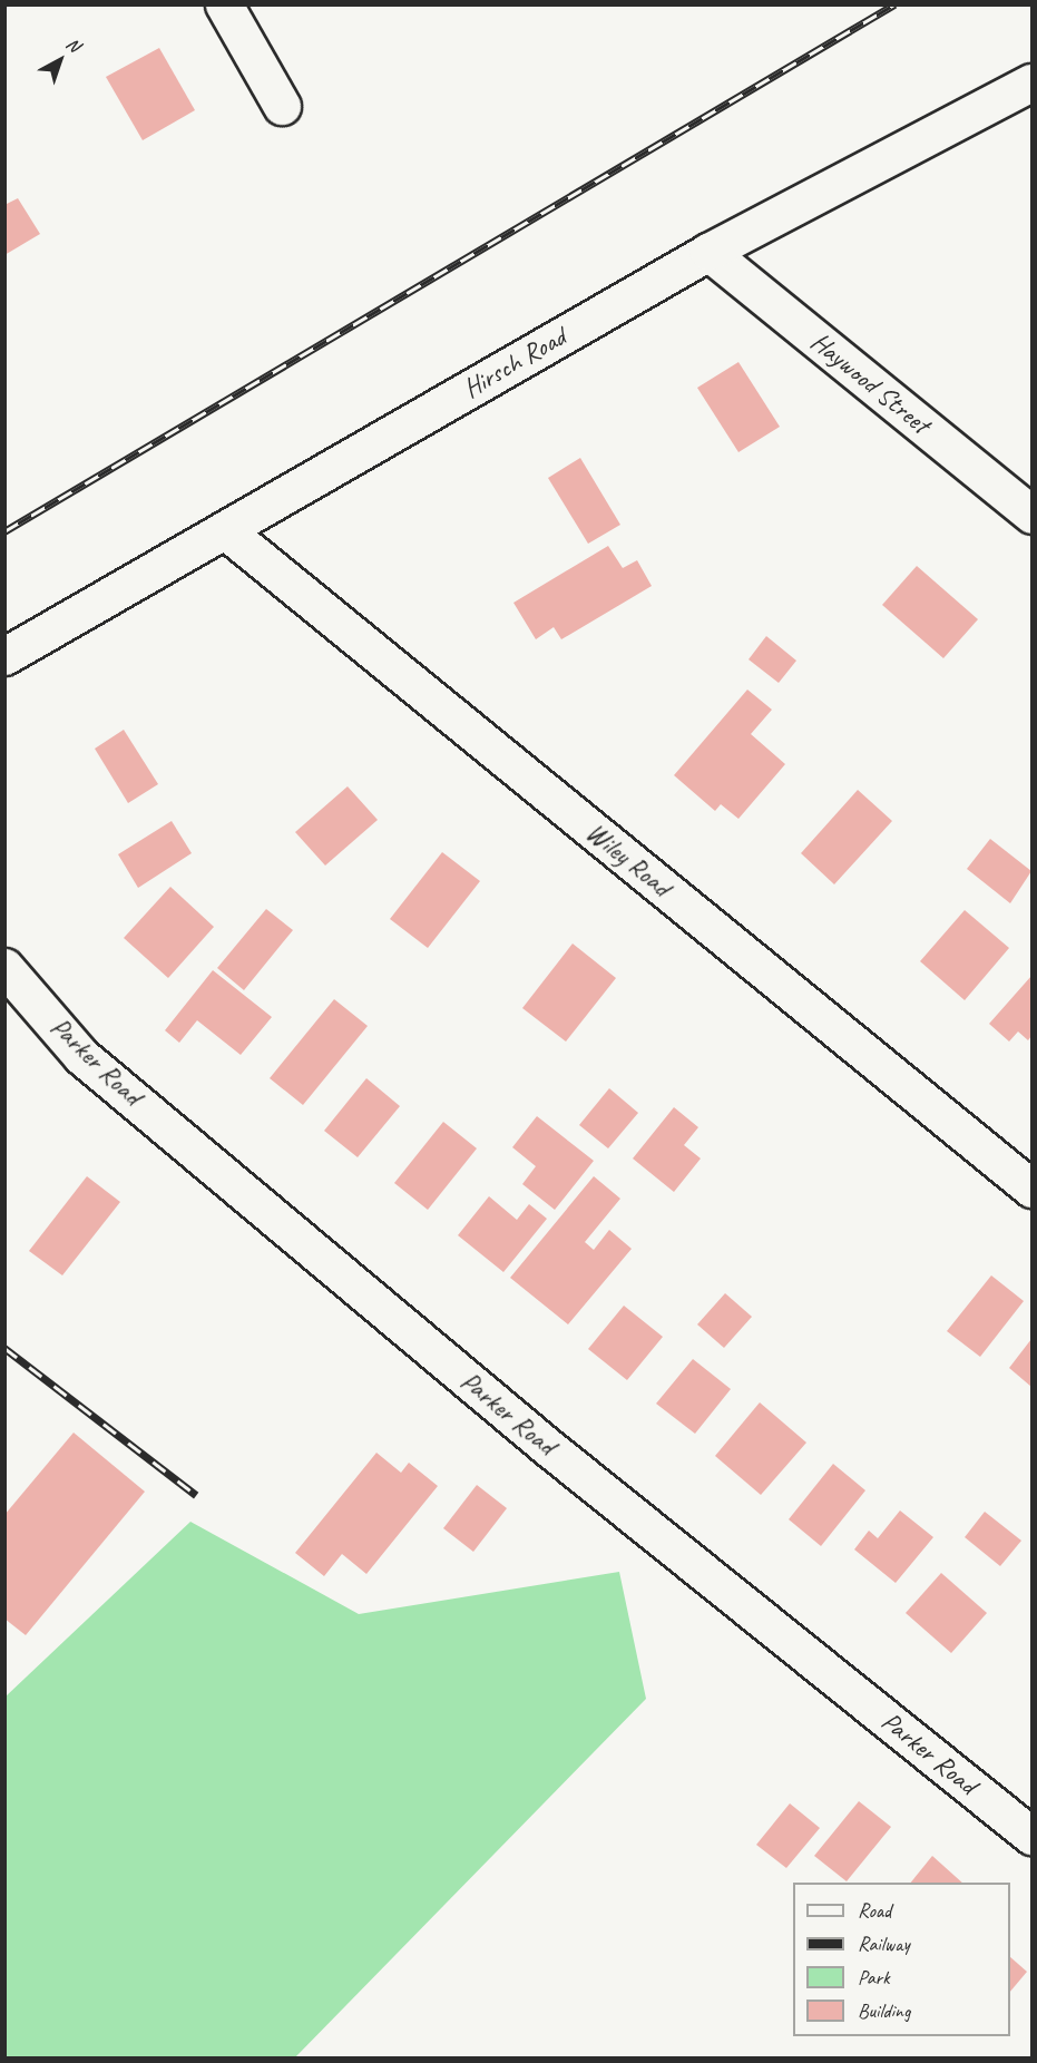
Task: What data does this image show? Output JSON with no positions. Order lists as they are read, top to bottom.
{
  "streets": {
    "main road": [
      "Hirsch Road",
      "Haywood Street",
      "Wiley Road",
      "Parker Road"
    ]
  },
  "crossings": [
    ["Hirsch Road", "Haywood Street"],
    ["Hirsch Road", "Wiley Road"]
  ],
  "legend": [
    "Road",
    "Railway",
    "Park",
    "Building"
  ],
  "north": "top right"
}
